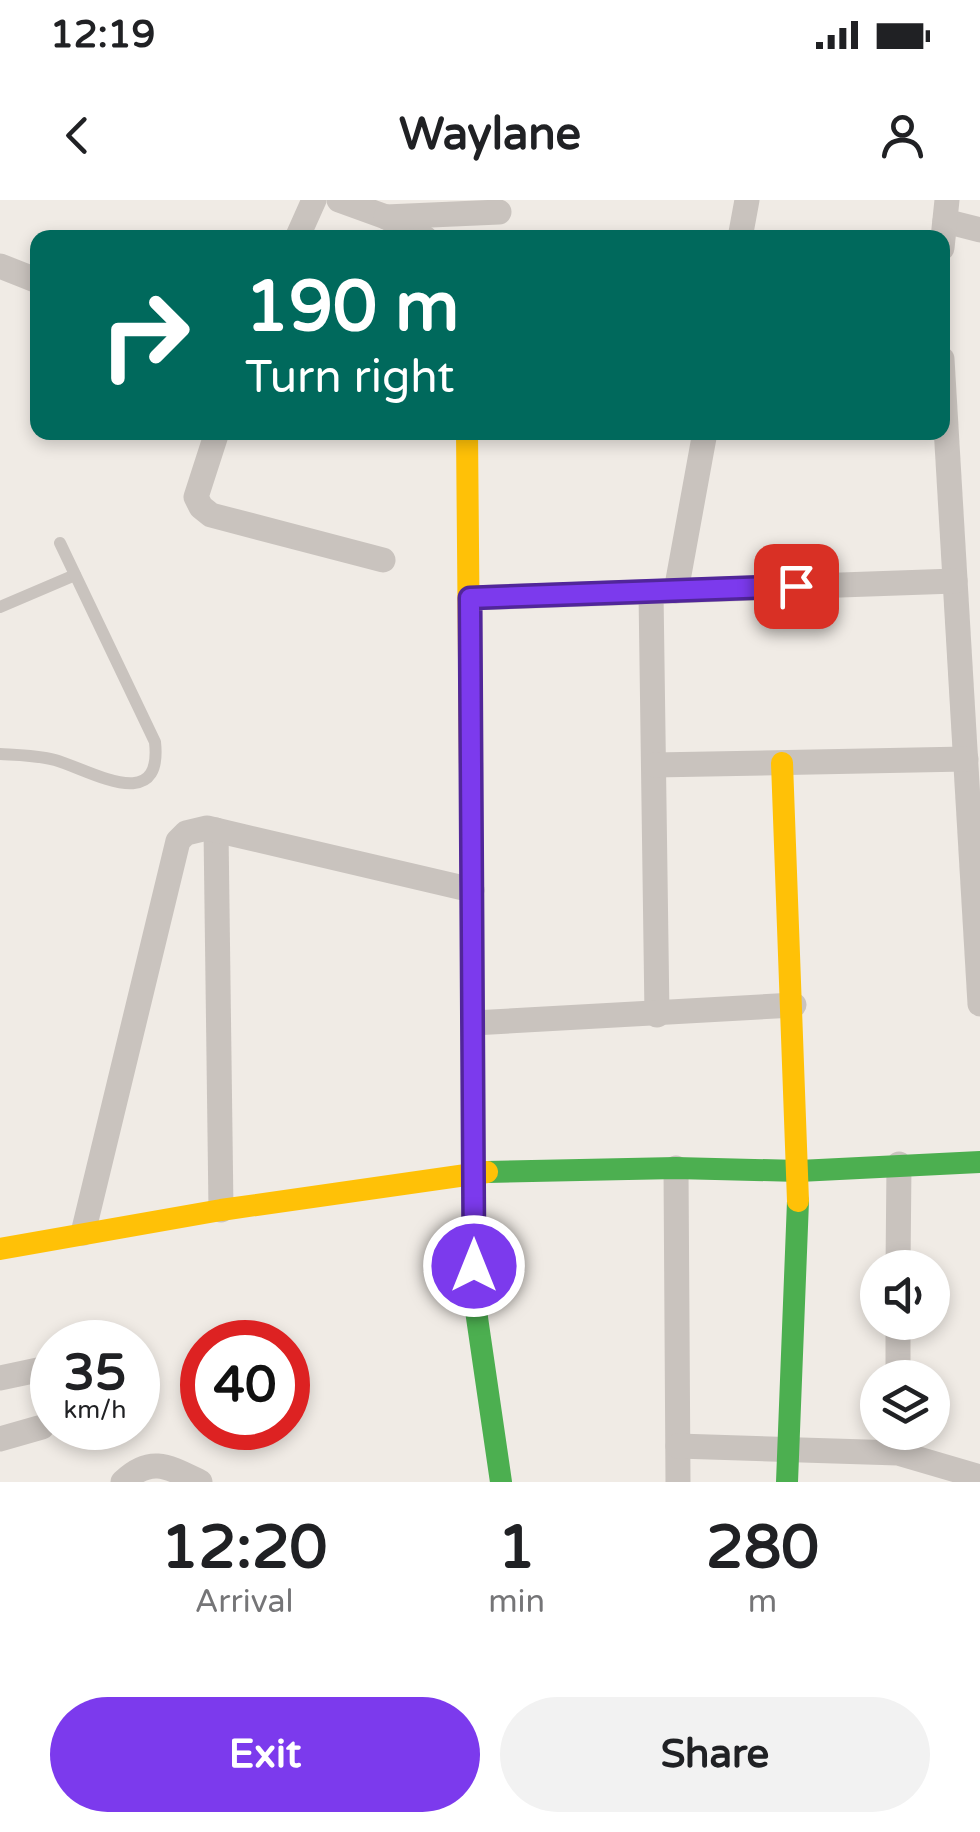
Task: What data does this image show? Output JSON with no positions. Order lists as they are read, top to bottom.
{
  "page": {
    "status": "12:19",
    "header": "Waylane",
    "turn": ["190 m", "Turn right"],
    "speed": "35 km/h",
    "limit": "40",
    "eta": [
      "12:20",
      "Arrival",
      "1",
      "min",
      "280",
      "m"
    ],
    "buttons": ["Exit", "Share"]
  }
}
